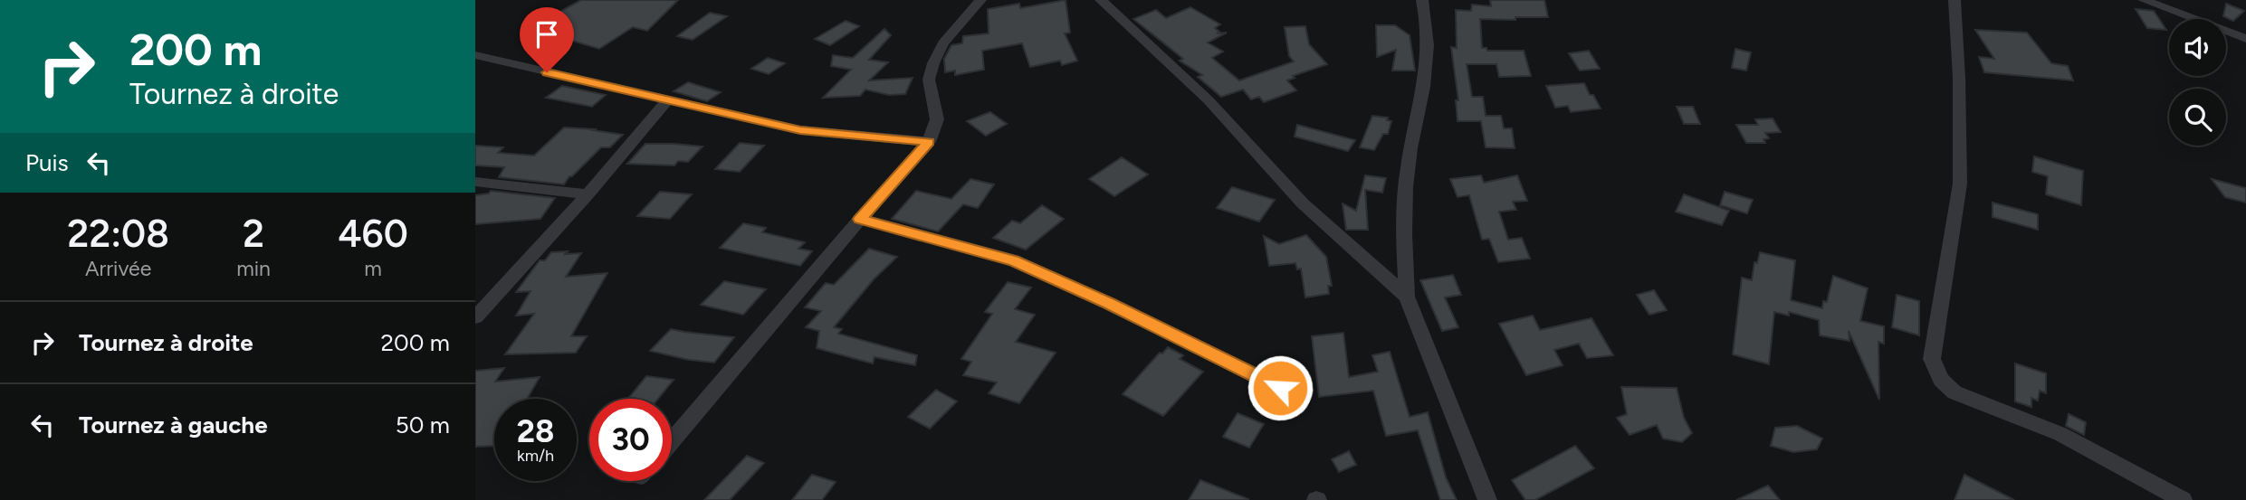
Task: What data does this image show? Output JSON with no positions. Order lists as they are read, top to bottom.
{
  "page": {
    "turn": ["200 m", "Tournez à droite"],
    "then": "Puis",
    "eta": [
      "22:08",
      "Arrivée",
      "2",
      "min",
      "460",
      "m"
    ],
    "list": [
      {
        "name": "Tournez à droite",
        "value": "200 m"
      },
      {
        "name": "Tournez à gauche",
        "value": "50 m"
      }
    ],
    "speed": "28 km/h",
    "limit": "30"
  }
}
